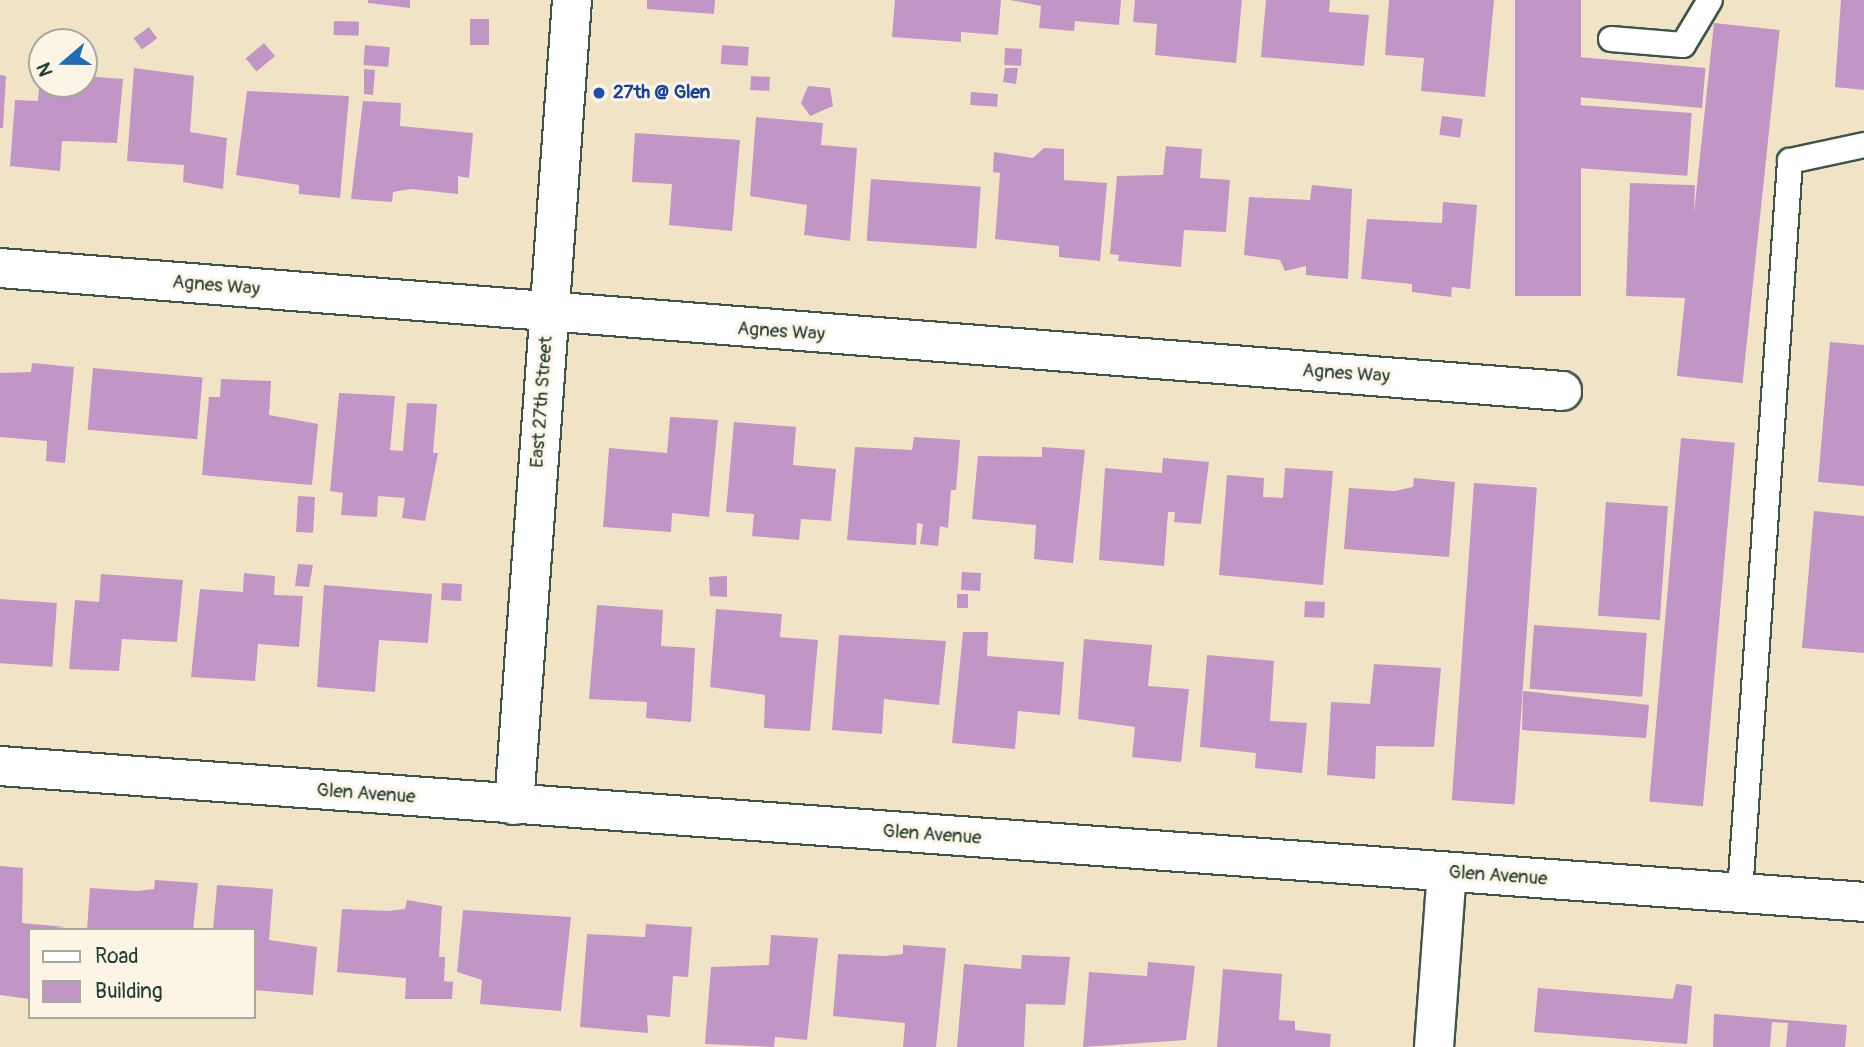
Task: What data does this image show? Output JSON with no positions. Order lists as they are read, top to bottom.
{
  "streets": {
    "street": ["Agnes Way", "East 27th Street", "Glen Avenue"]
  },
  "crossings": [
    ["Agnes Way", "East 27th Street"],
    ["East 27th Street", "Glen Avenue"]
  ],
  "places": ["27th @ Glen"],
  "legend": ["Road", "Building"],
  "north": "left"
}
